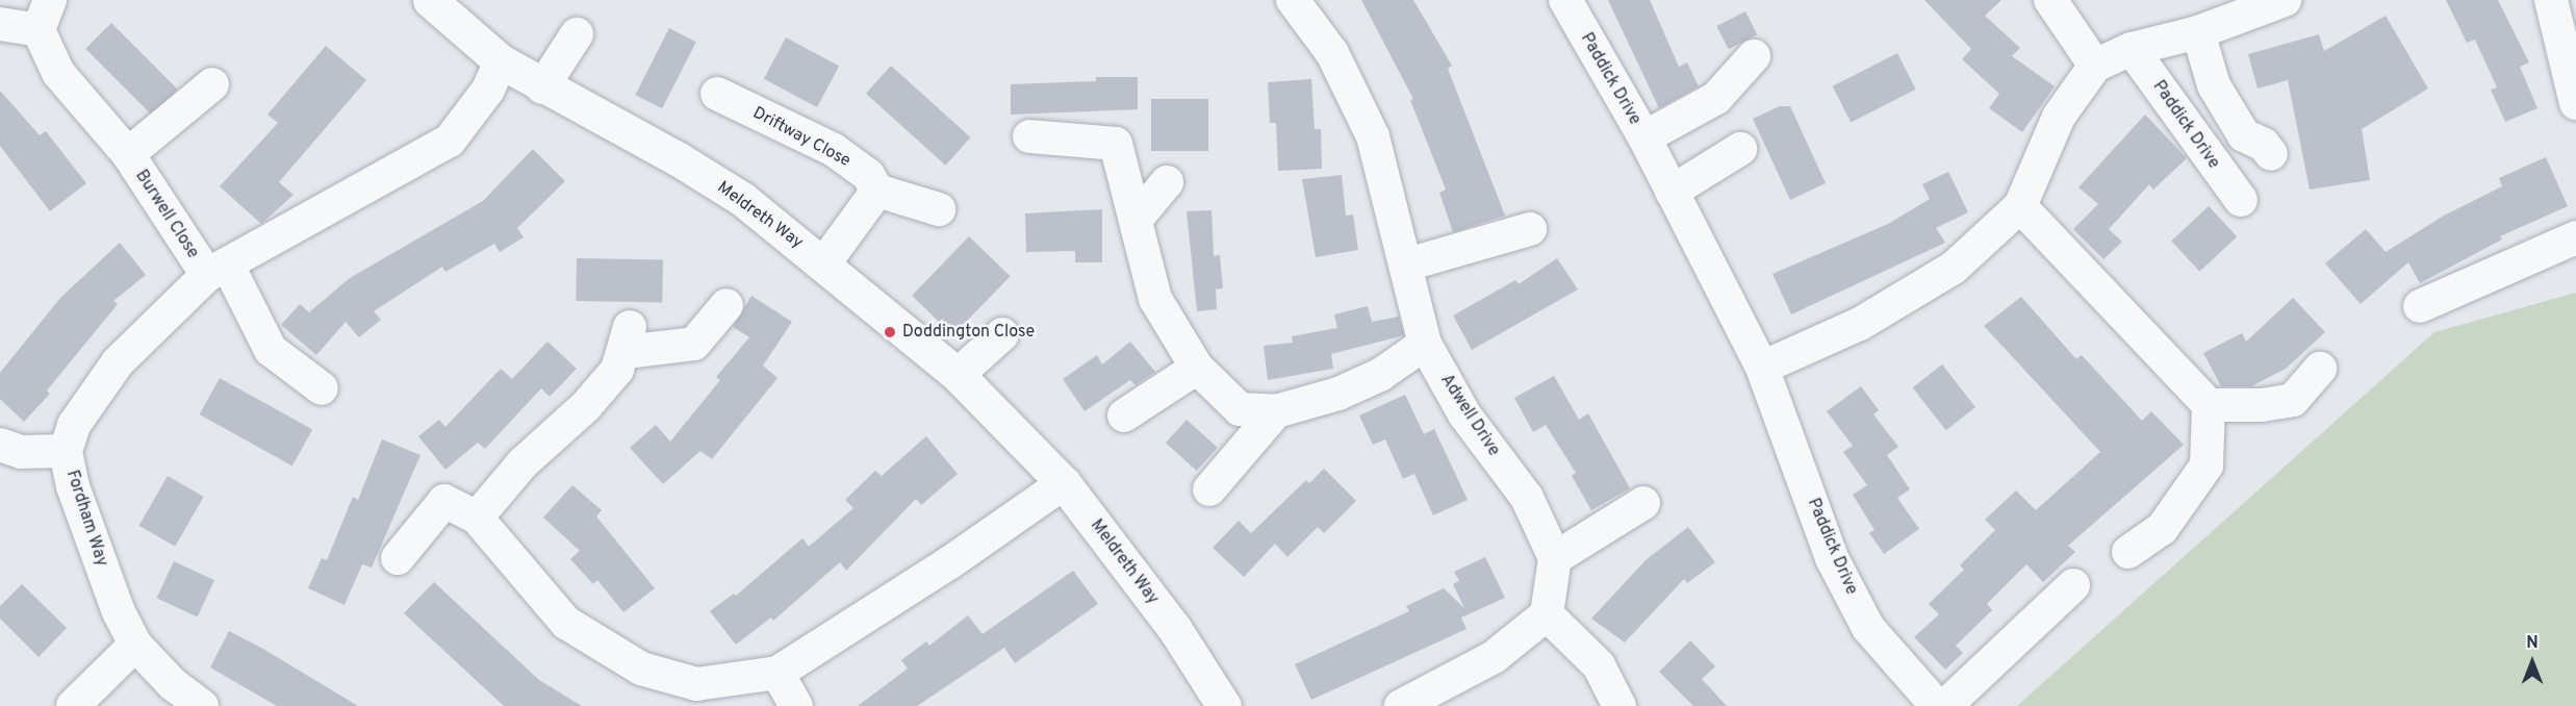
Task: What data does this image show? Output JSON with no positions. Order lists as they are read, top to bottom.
{
  "streets": {
    "street": [
      "Paddick Drive",
      "Driftway Close",
      "Burwell Close",
      "Meldreth Way",
      "Adwell Drive",
      "Fordham Way"
    ]
  },
  "crossings": [
    ["Burwell Close", "Fordham Way"],
    ["Meldreth Way", "Fordham Way"]
  ],
  "places": ["Doddington Close"],
  "north": "top"
}
